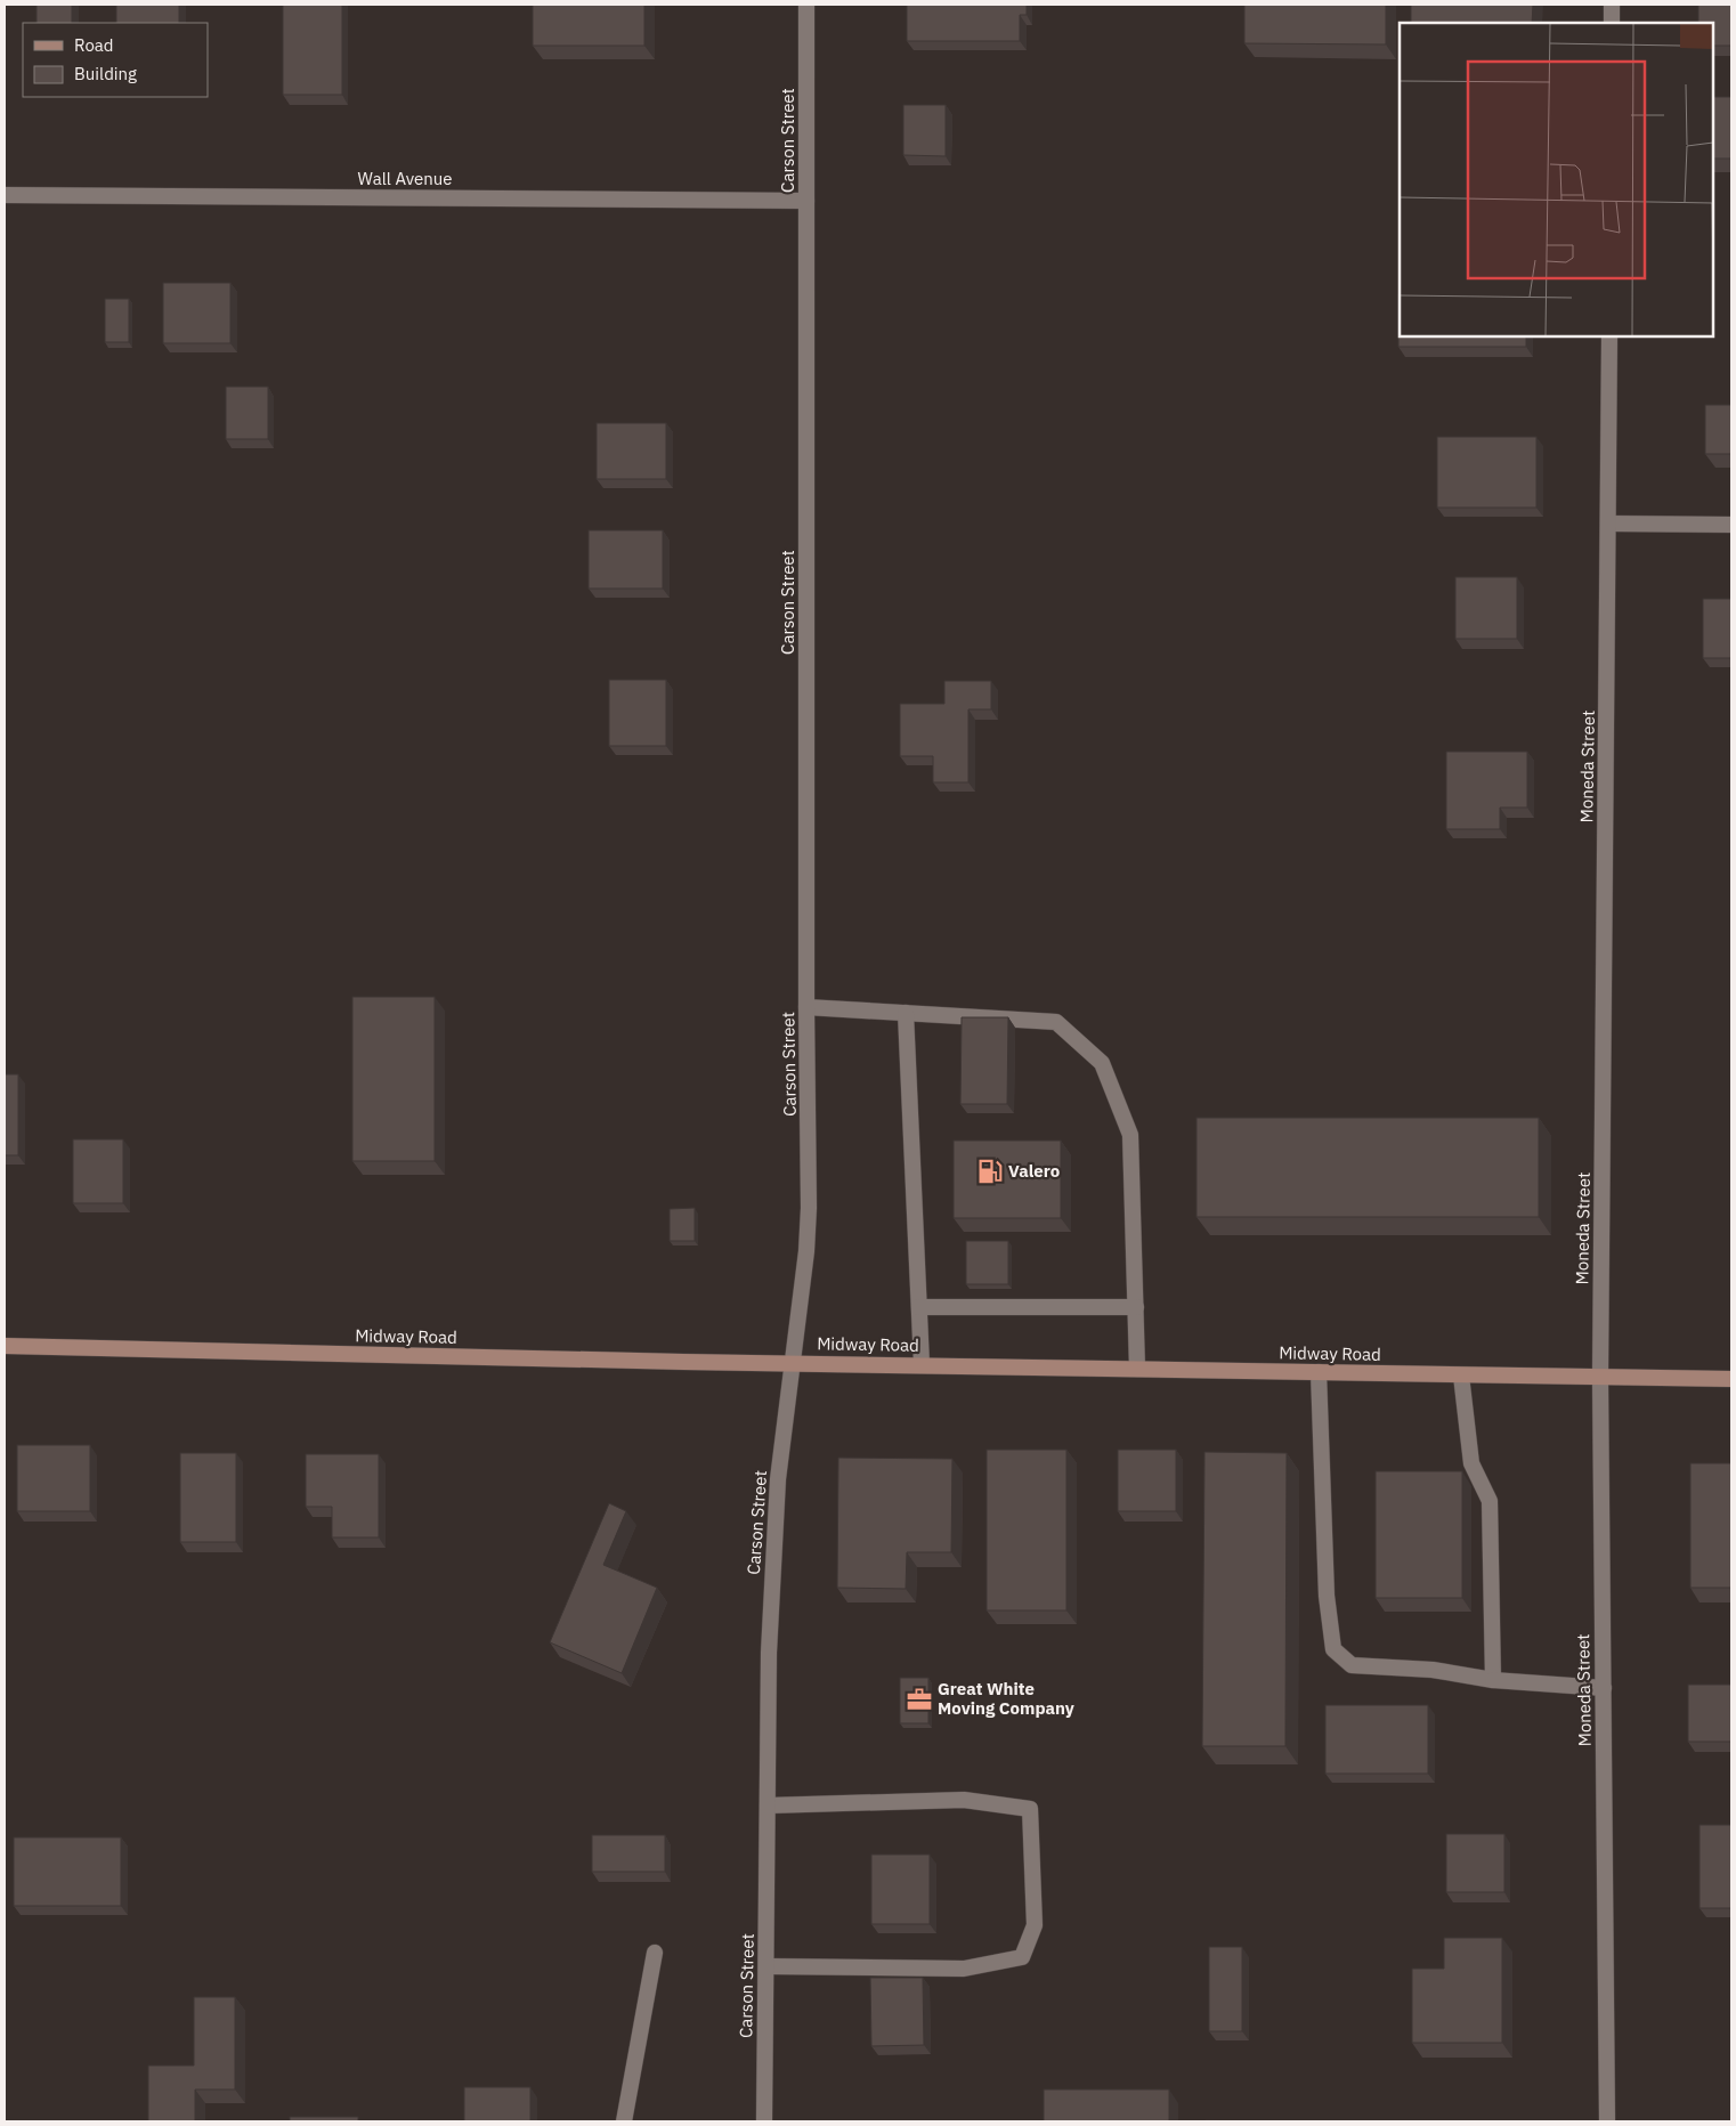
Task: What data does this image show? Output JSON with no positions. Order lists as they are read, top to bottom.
{
  "streets": {
    "main road": ["Midway Road"],
    "street": ["Carson Street", "Wall Avenue", "Moneda Street"]
  },
  "crossings": [
    ["Carson Street", "Wall Avenue"],
    ["Carson Street", "Midway Road"],
    ["Moneda Street", "Midway Road"]
  ],
  "places": {
    "fuel station": ["Valero"],
    "office": ["Great White Moving Company"]
  },
  "legend": ["Road", "Building"]
}
